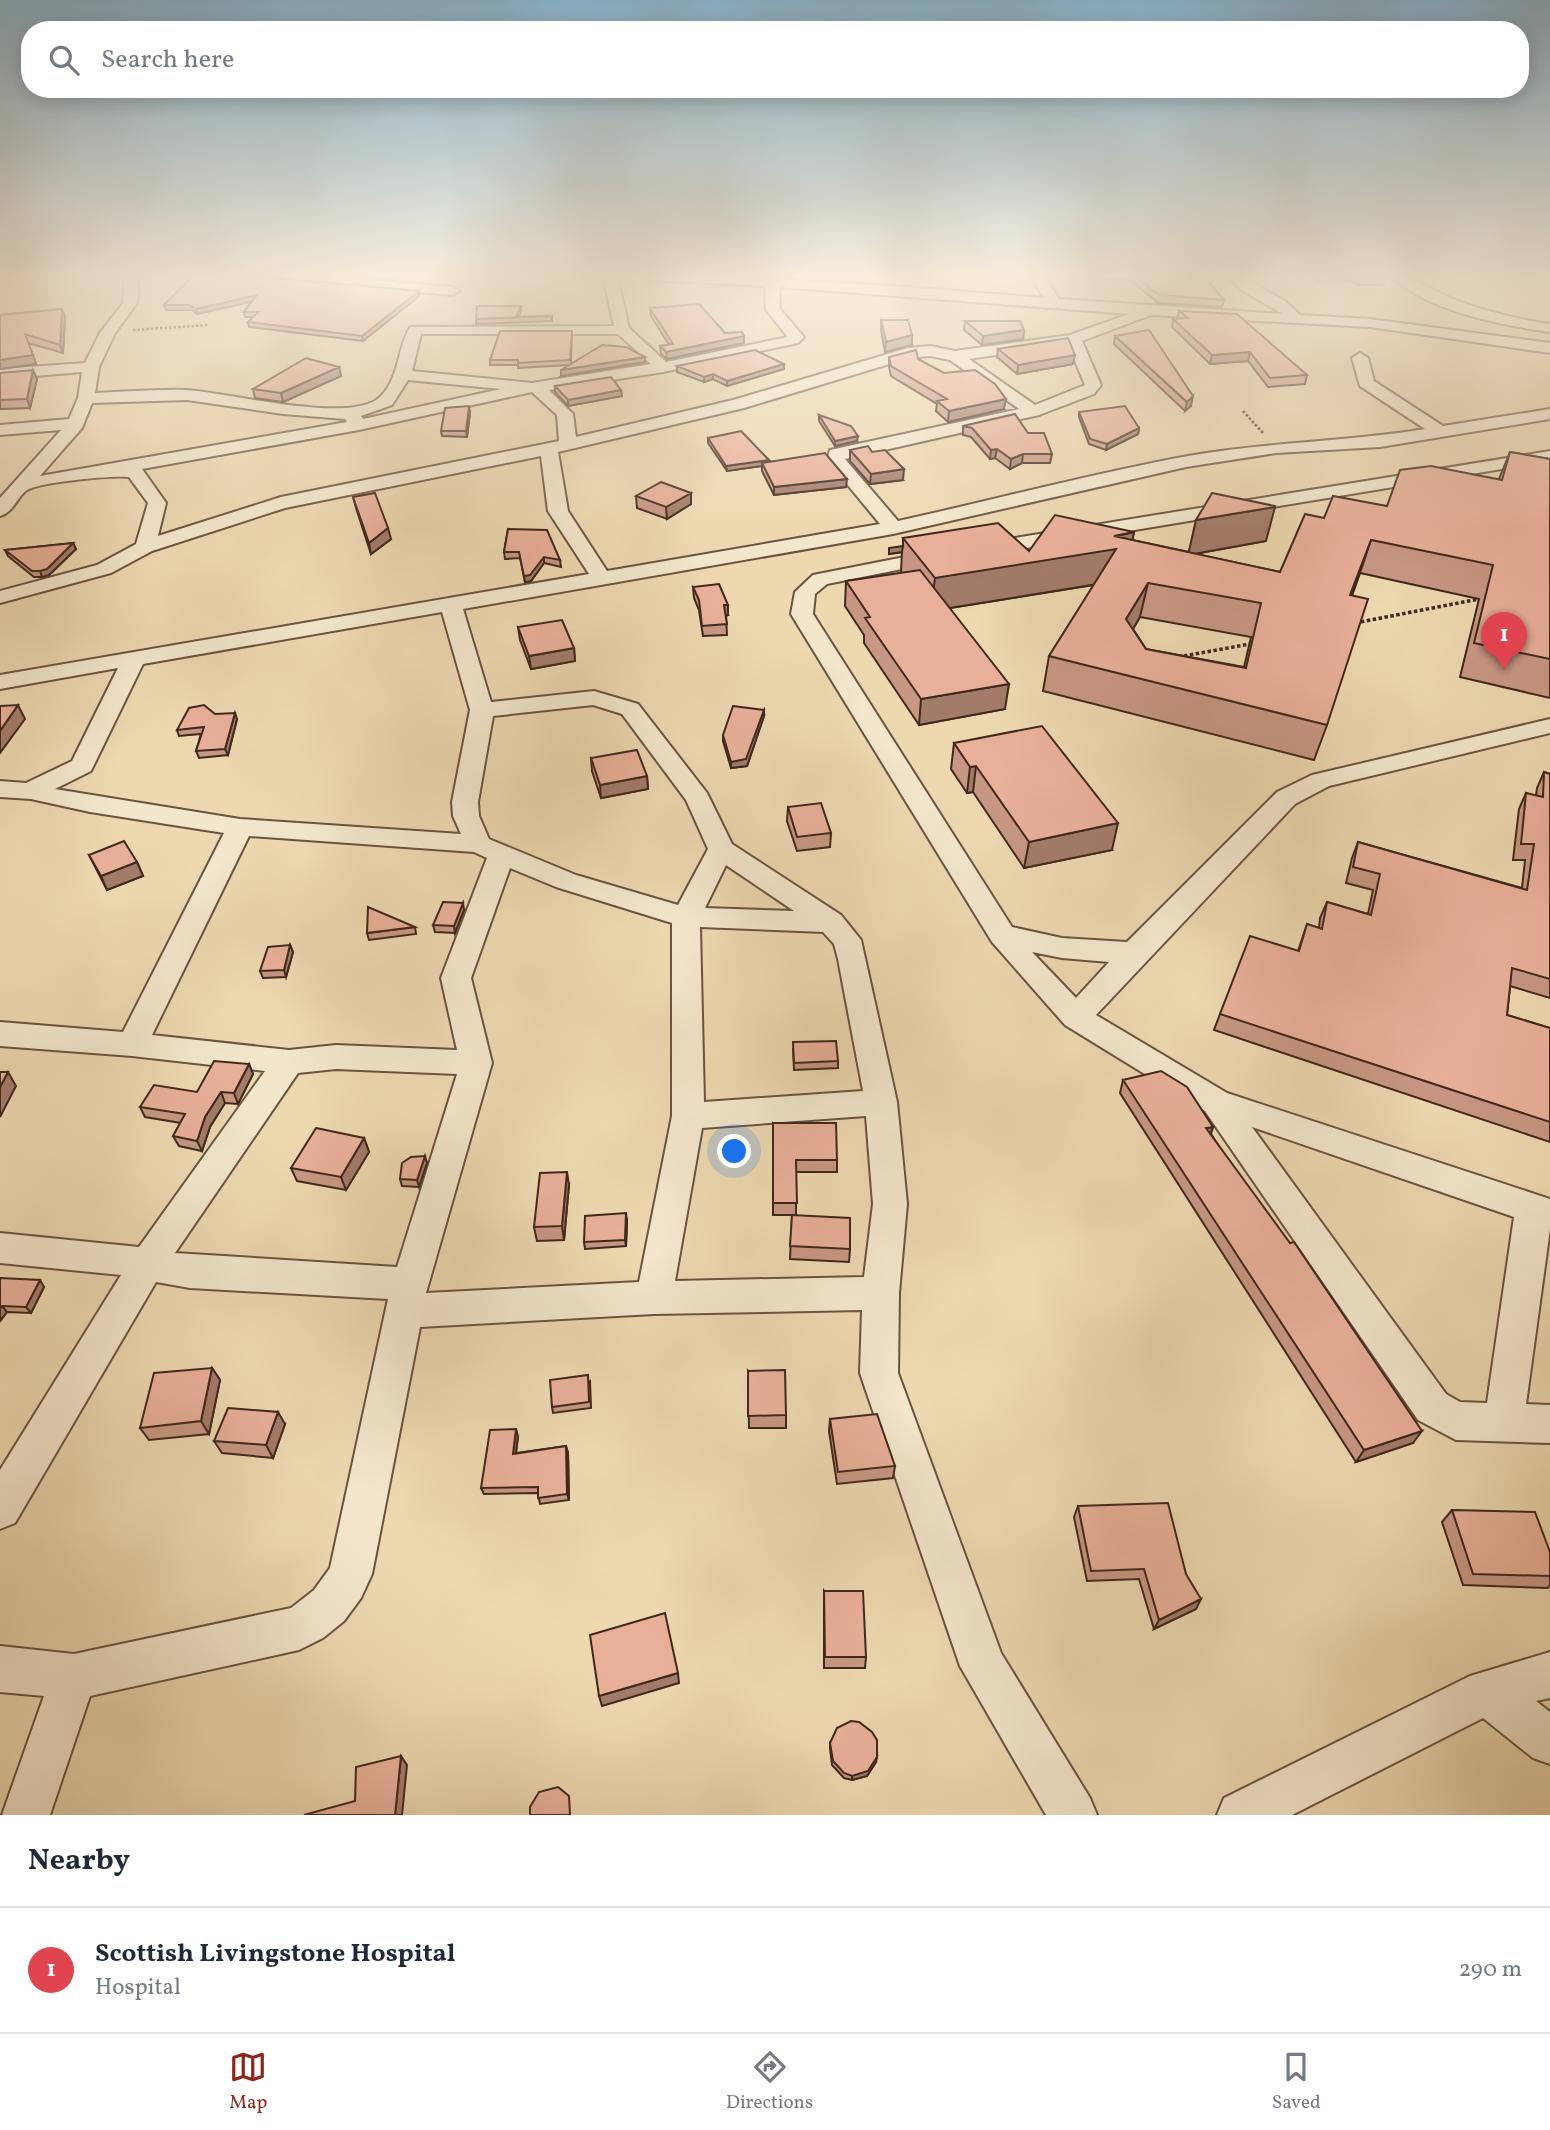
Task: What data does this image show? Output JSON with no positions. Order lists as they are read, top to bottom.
{
  "page": {
    "search": "Search here",
    "pins": "1",
    "heading": "Nearby",
    "list": [
      {
        "mark": "1",
        "name": "Scottish Livingstone Hospital",
        "note": "Hospital",
        "value": "290 m"
      }
    ],
    "nav": ["Map", "Directions", "Saved"]
  }
}
